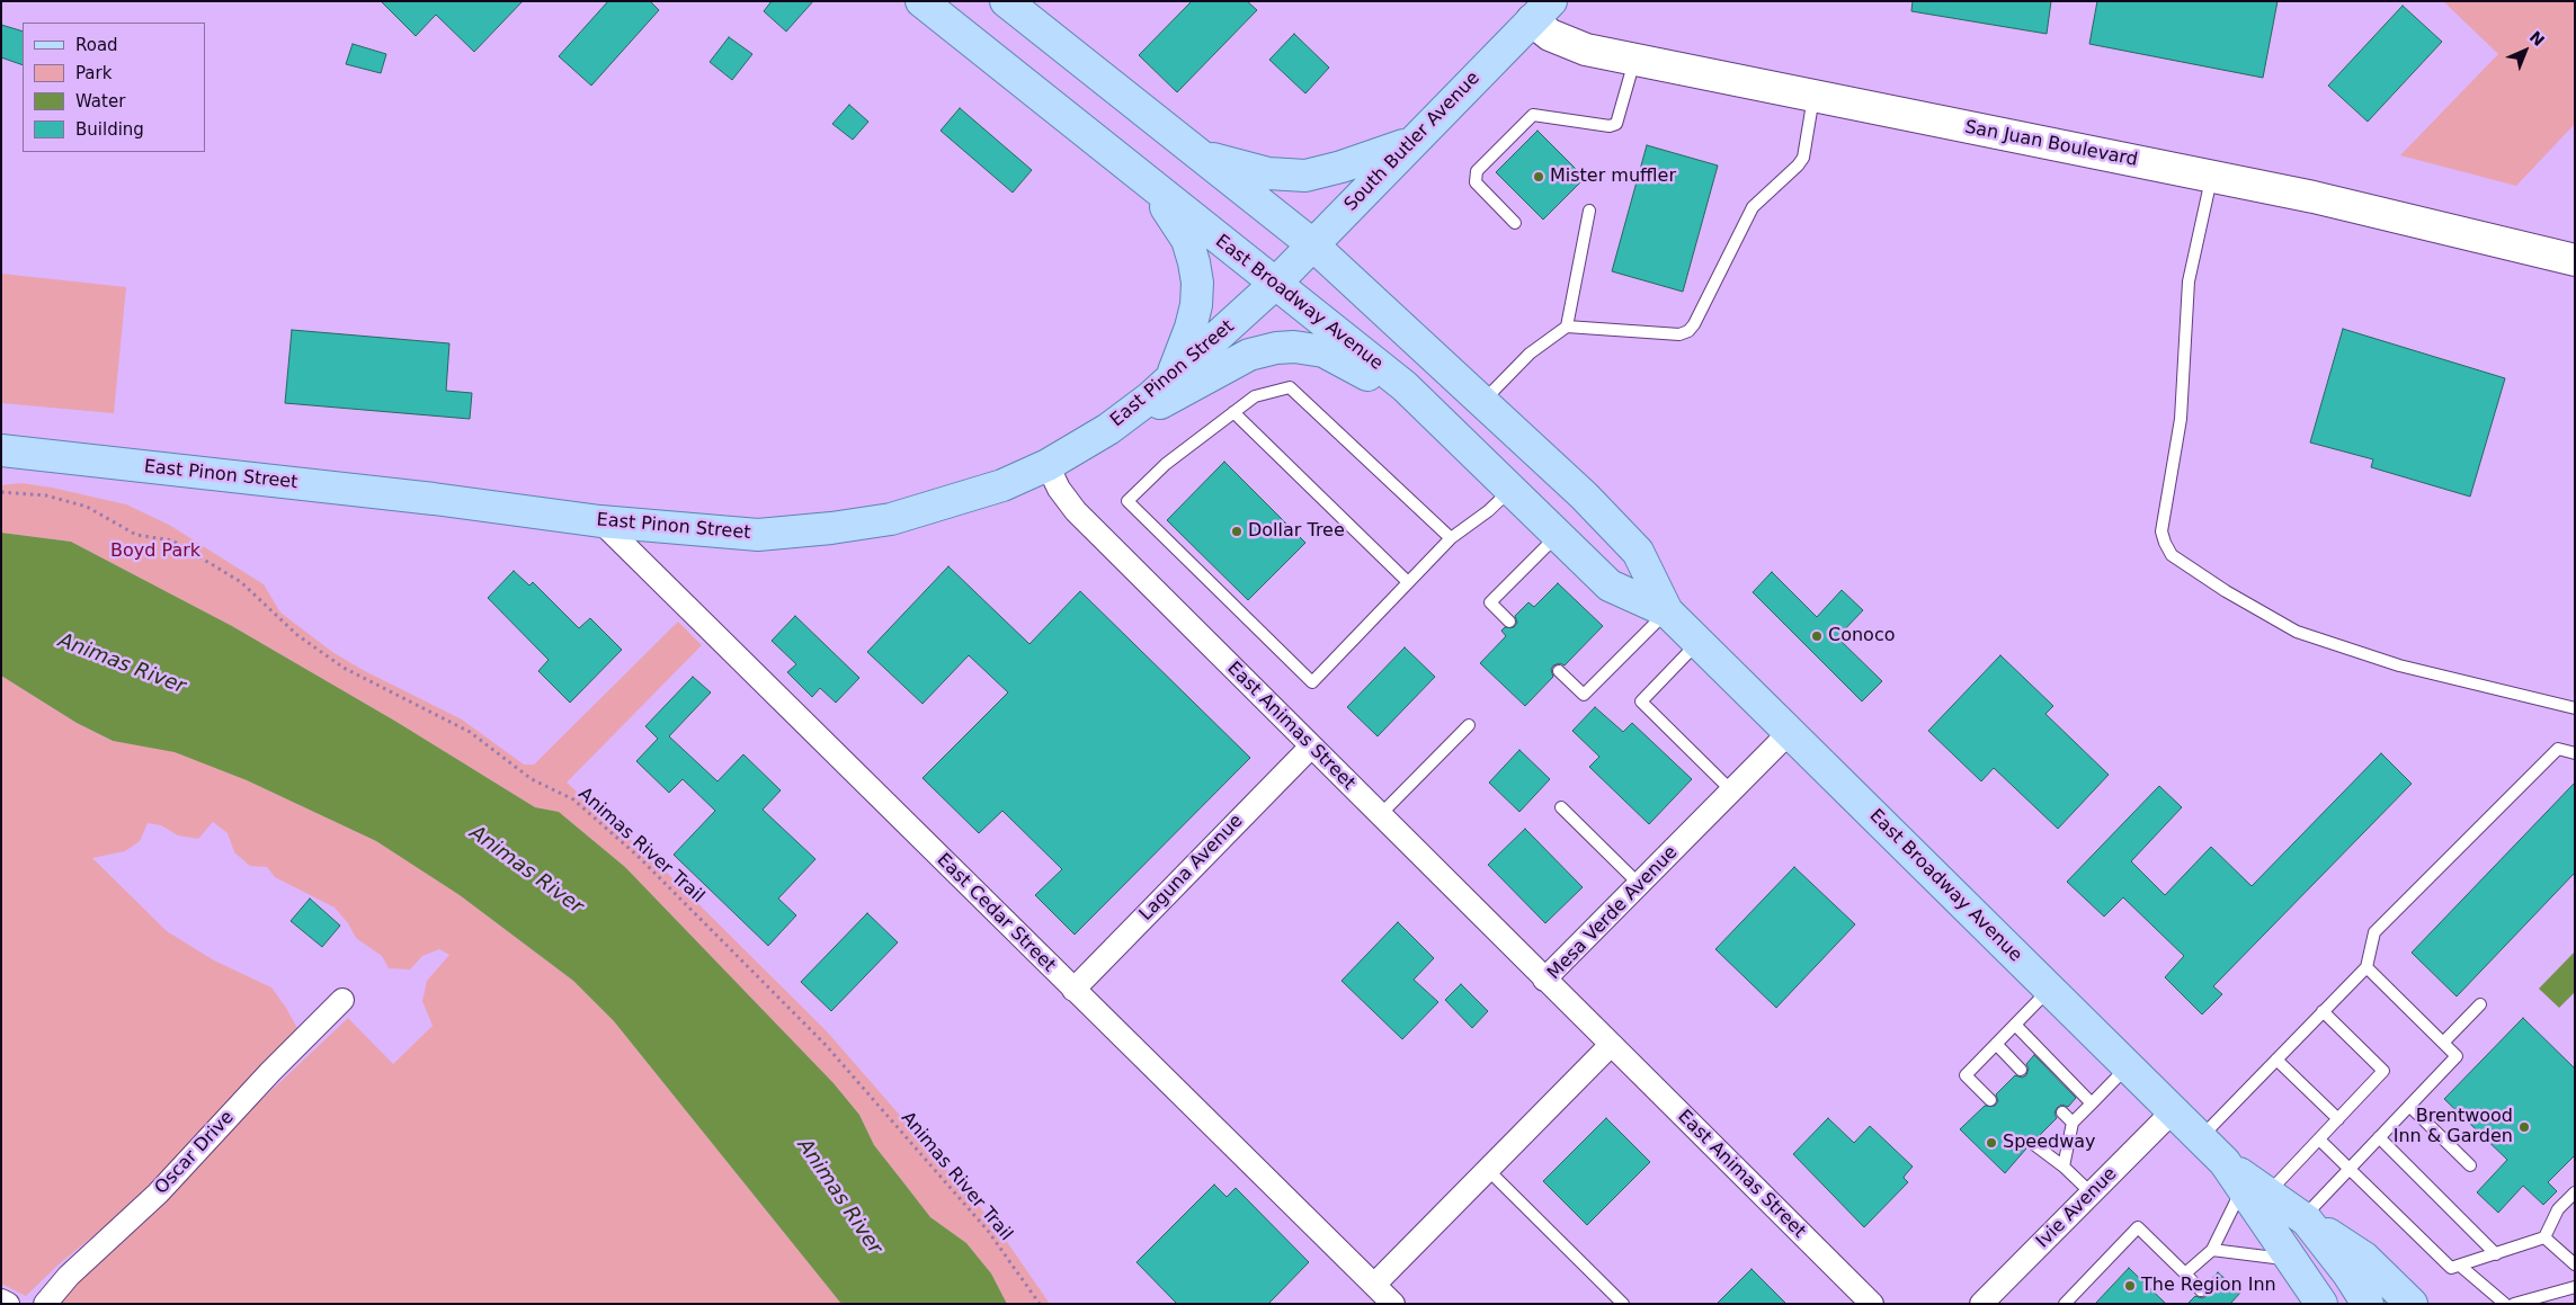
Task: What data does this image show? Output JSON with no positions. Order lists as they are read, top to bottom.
{
  "streets": {
    "main road": [
      "South Butler Avenue",
      "San Juan Boulevard",
      "East Broadway Avenue",
      "East Pinon Street"
    ],
    "street": [
      "East Animas Street",
      "Laguna Avenue",
      "East Cedar Street",
      "Mesa Verde Avenue",
      "Oscar Drive",
      "Ivie Avenue"
    ],
    "path": ["Animas River Trail"]
  },
  "crossings": [
    ["South Butler Avenue", "San Juan Boulevard"],
    ["South Butler Avenue", "East Broadway Avenue"],
    ["South Butler Avenue", "East Pinon Street"],
    ["East Broadway Avenue", "East Pinon Street"],
    ["East Broadway Avenue", "Mesa Verde Avenue"],
    ["East Broadway Avenue", "Ivie Avenue"],
    ["East Pinon Street", "East Animas Street"],
    ["East Pinon Street", "East Cedar Street"],
    ["East Animas Street", "Laguna Avenue"],
    ["East Animas Street", "Mesa Verde Avenue"],
    ["Laguna Avenue", "East Cedar Street"]
  ],
  "water": ["Animas River"],
  "parks": ["Boyd Park"],
  "places": [
    "Mister muffler",
    "Dollar Tree",
    "Conoco",
    "Brentwood Inn & Garden",
    "Speedway",
    "The Region Inn"
  ],
  "legend": [
    "Road",
    "Park",
    "Water",
    "Building"
  ],
  "north": "top right"
}
